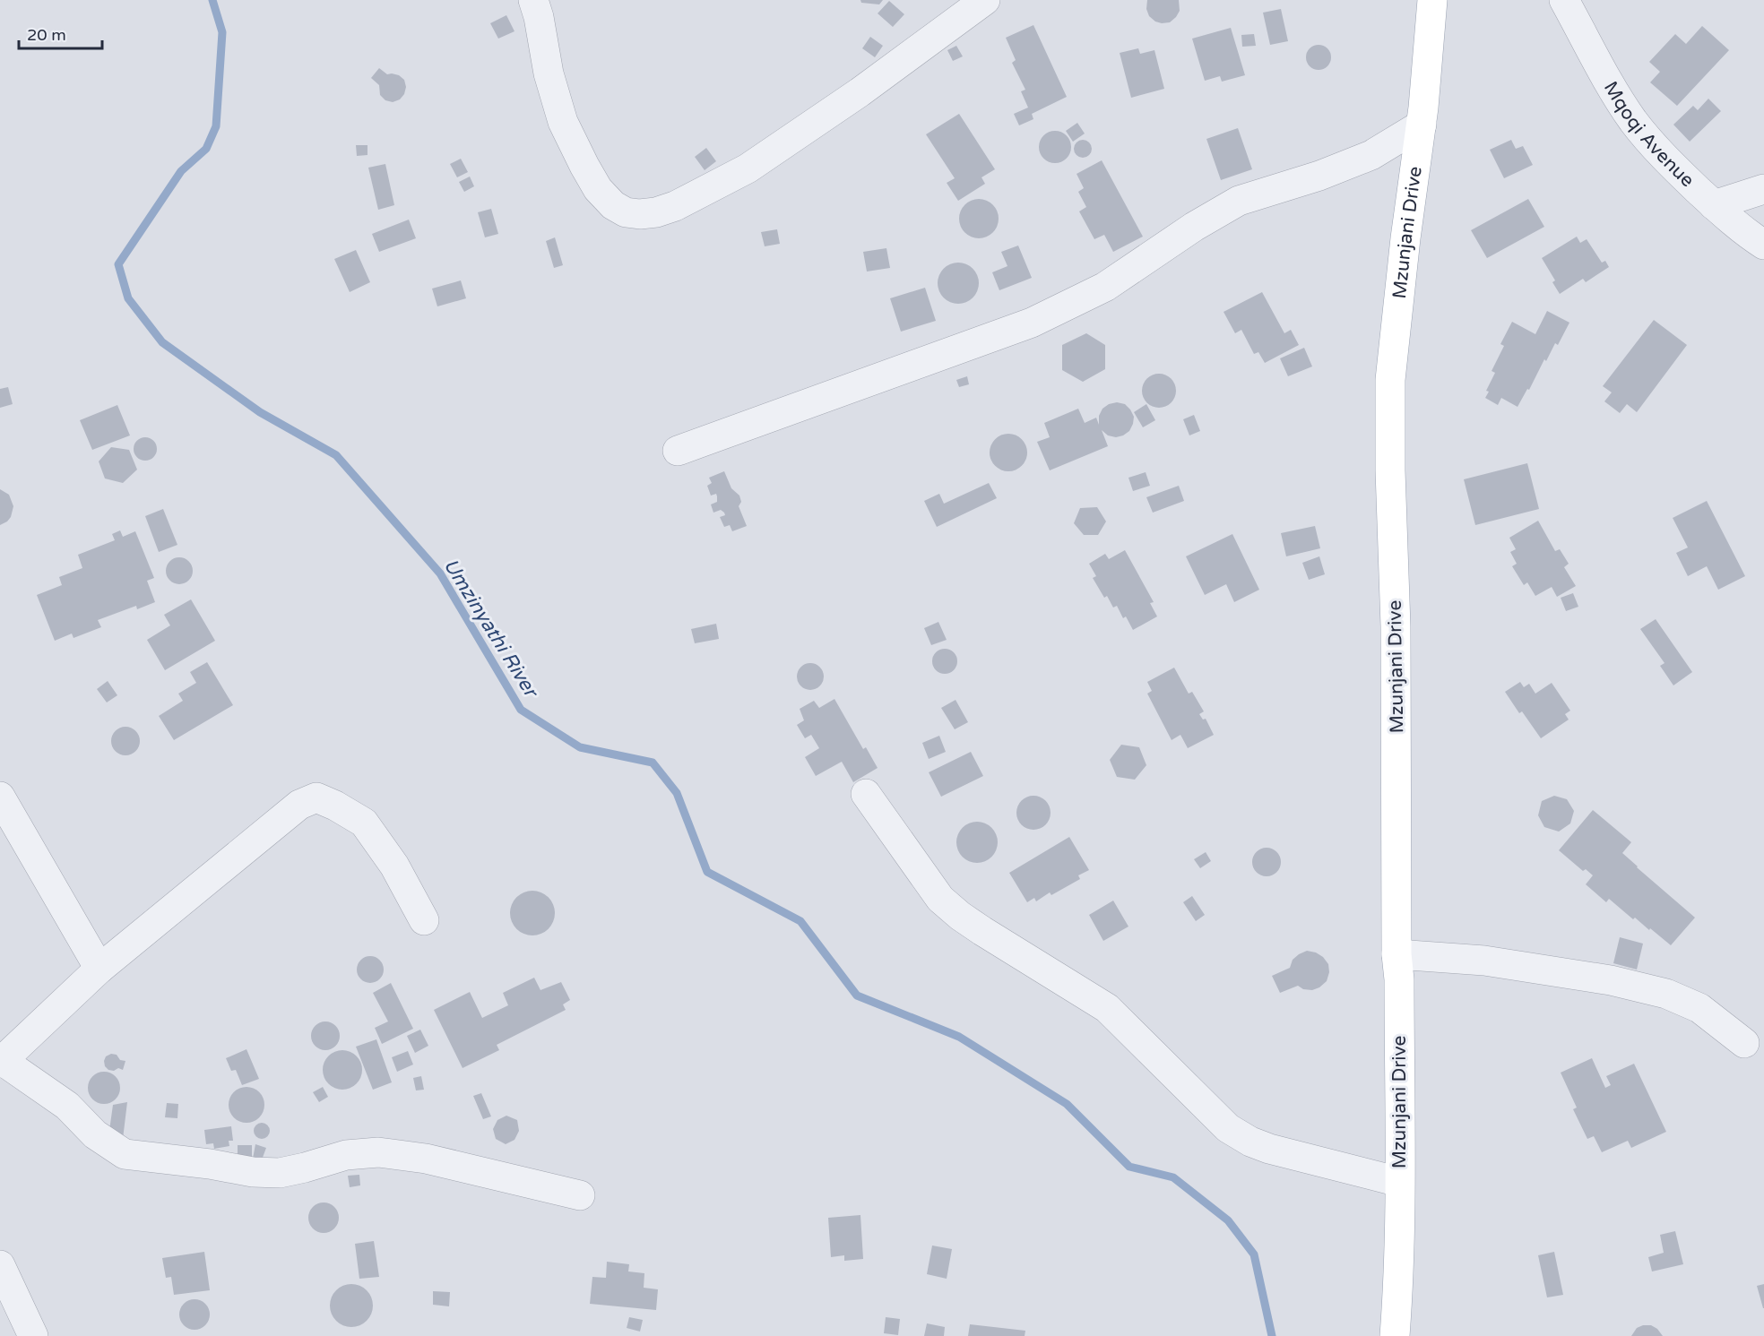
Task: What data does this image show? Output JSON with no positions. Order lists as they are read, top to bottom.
{
  "streets": {
    "main road": ["Mzunjani Drive"],
    "street": ["Mqoqi Avenue"]
  },
  "water": ["Umzinyathi River"],
  "scale_bar": "20 m"
}
